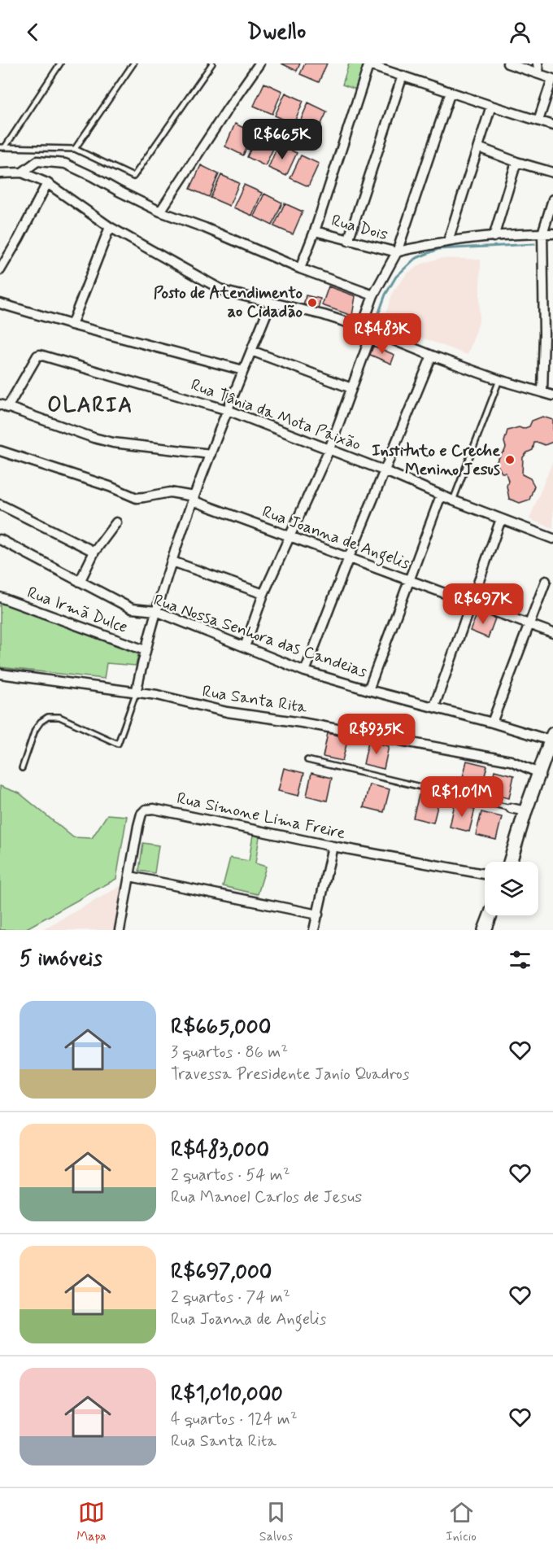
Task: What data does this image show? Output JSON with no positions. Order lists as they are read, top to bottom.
{
  "streets": {
    "street": [
      "Rua Dois",
      "Rua Tânia da Mota Paixão",
      "Rua Joanna de Angelis",
      "Rua Irmã Dulce",
      "Rua Nossa Senhora das Candeias",
      "Rua Santa Rita",
      "Rua Simone Lima Freire"
    ]
  },
  "districts": ["OLARIA"],
  "places": ["Posto de Atendimento ao Cidadão", "Instituto e Creche Menino Jesus"],
  "page": {
    "header": "Dwello",
    "price": [
      "R$665K",
      "R$483K",
      "R$697K",
      "R$935K",
      "R$1.01M"
    ],
    "heading": "5 imóveis",
    "list": [
      {
        "name": "R$665,000",
        "note": "3 quartos · 86 m² · Travessa Presidente Janio Quadros"
      },
      {
        "name": "R$483,000",
        "note": "2 quartos · 54 m² · Rua Manoel Carlos de Jesus"
      },
      {
        "name": "R$697,000",
        "note": "2 quartos · 74 m² · Rua Joanna de Angelis"
      },
      {
        "name": "R$1,010,000",
        "note": "4 quartos · 124 m² · Rua Santa Rita"
      }
    ],
    "tabs": ["Mapa", "Salvos", "Início"]
  }
}
